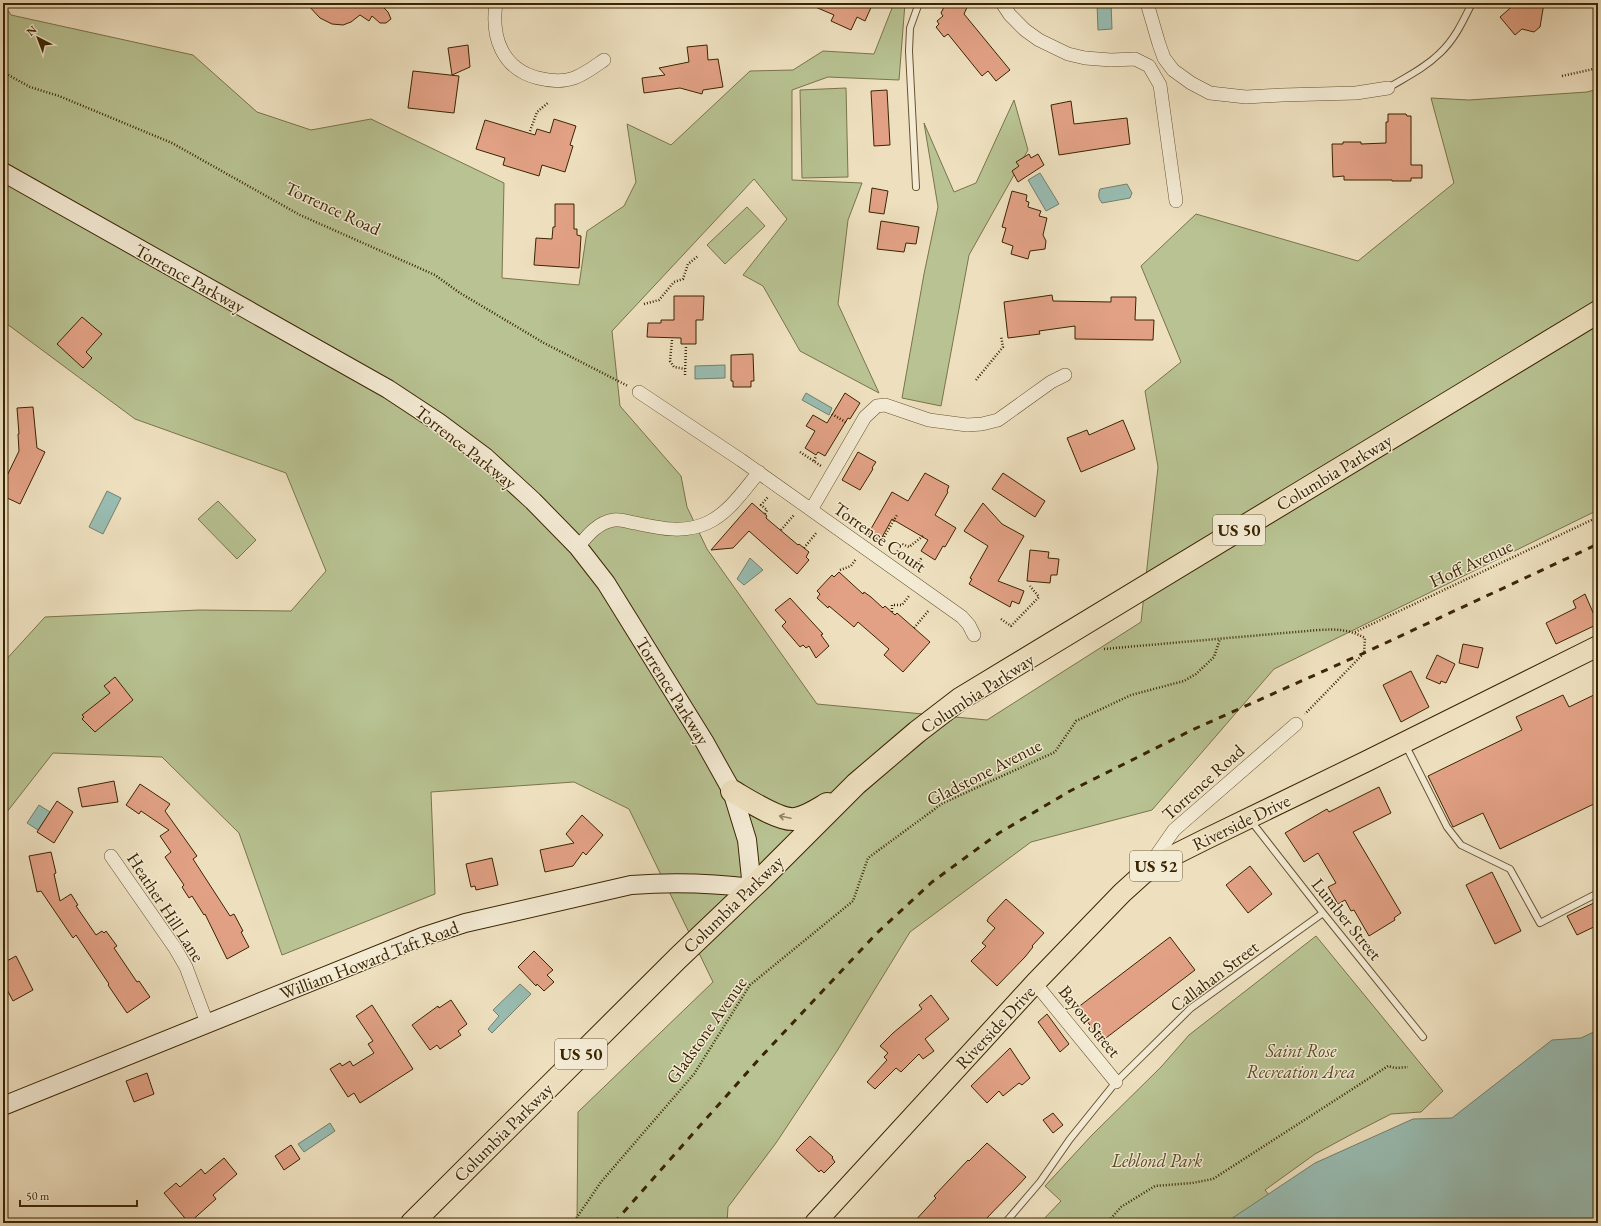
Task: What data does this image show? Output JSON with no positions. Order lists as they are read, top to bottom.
{
  "streets": {
    "highway": ["Columbia Parkway", "US 50"],
    "main road": ["Riverside Drive", "US 52"],
    "street": [
      "Torrence Road",
      "Torrence Parkway",
      "Torrence Court",
      "Heather Hill Lane",
      "William Howard Taft Road",
      "Bayou Street"
    ],
    "lane": ["Lumber Street", "Callahan Street"],
    "path": ["Hoff Avenue", "Gladstone Avenue"]
  },
  "crossings": [
    ["Torrence Road", "Torrence Court"],
    ["Torrence Road", "Riverside Drive"],
    ["Torrence Parkway", "Columbia Parkway"],
    ["Torrence Parkway", "William Howard Taft Road"],
    ["Columbia Parkway", "William Howard Taft Road"],
    ["Riverside Drive", "Lumber Street"],
    ["Riverside Drive", "Bayou Street"],
    ["Heather Hill Lane", "William Howard Taft Road"],
    ["Lumber Street", "Callahan Street"],
    ["Callahan Street", "Bayou Street"]
  ],
  "parks": ["Saint Rose Recreation Area", "Leblond Park"],
  "scale_bar": "50 m",
  "north": "top left"
}
